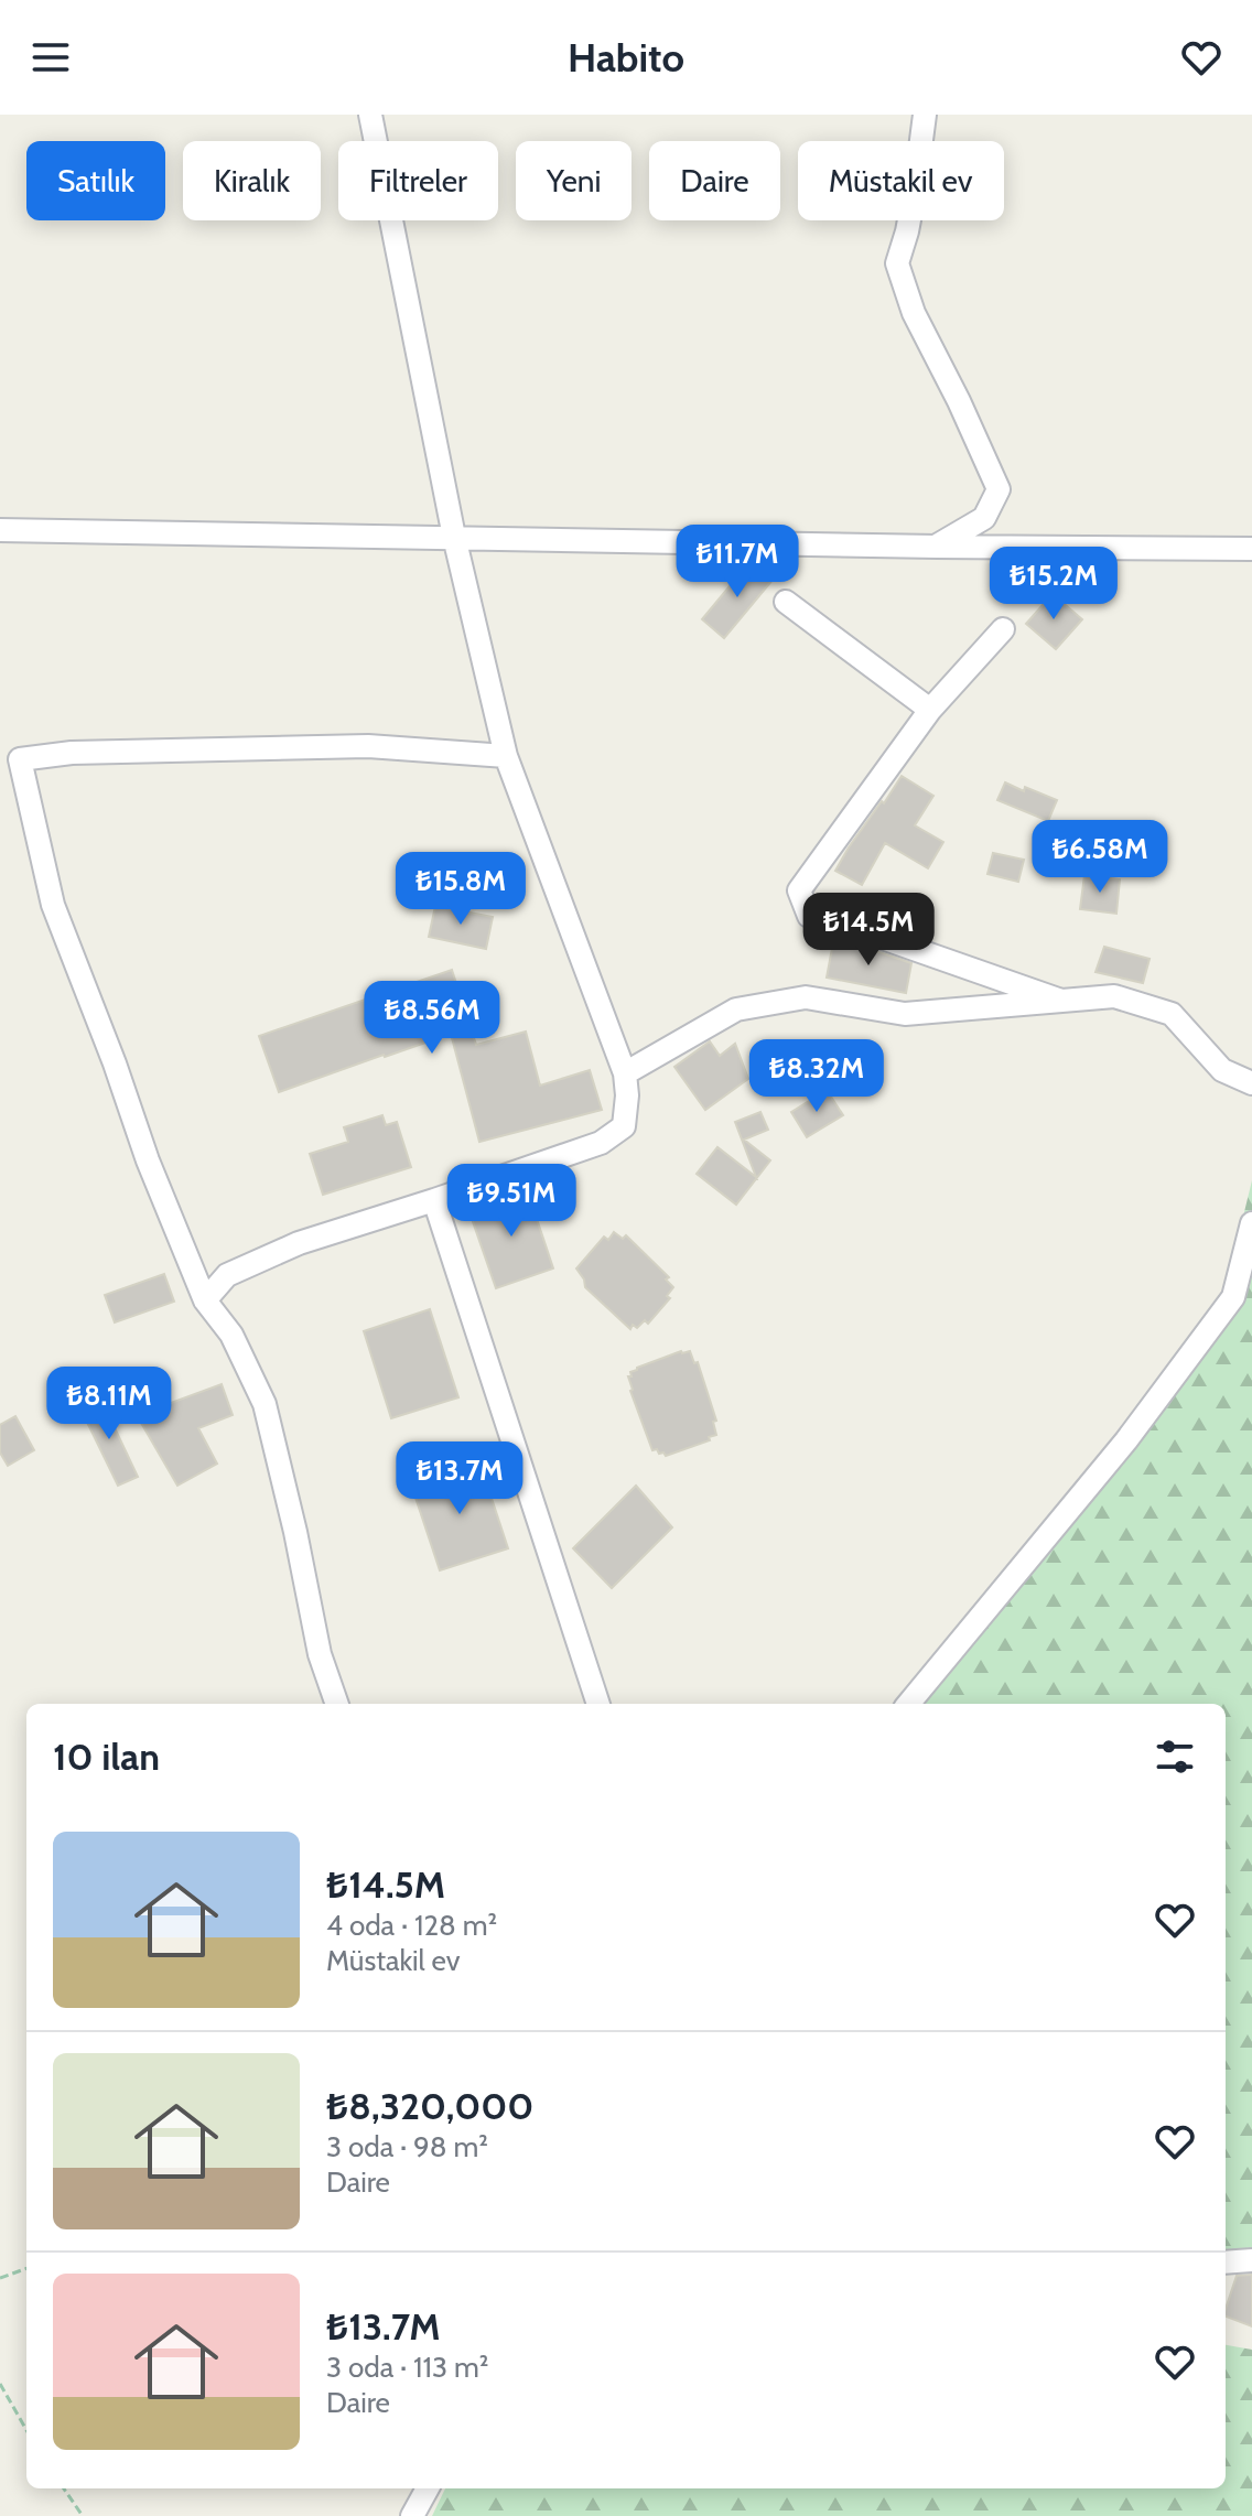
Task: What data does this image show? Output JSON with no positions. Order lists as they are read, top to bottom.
{
  "page": {
    "header": "Habito",
    "chip": [
      "Satılık",
      "Kiralık",
      "Filtreler",
      "Yeni",
      "Daire",
      "Müstakil ev"
    ],
    "price": [
      "₺11.7M",
      "₺15.2M",
      "₺6.58M",
      "₺15.8M",
      "₺14.5M",
      "₺8.56M",
      "₺8.32M",
      "₺9.51M",
      "₺8.11M",
      "₺13.7M"
    ],
    "heading": "10 ilan",
    "list": [
      {
        "name": "₺14.5M",
        "note": "4 oda · 128 m² · Müstakil ev"
      },
      {
        "name": "₺8,320,000",
        "note": "3 oda · 98 m² · Daire"
      },
      {
        "name": "₺13.7M",
        "note": "3 oda · 113 m² · Daire"
      }
    ]
  }
}
